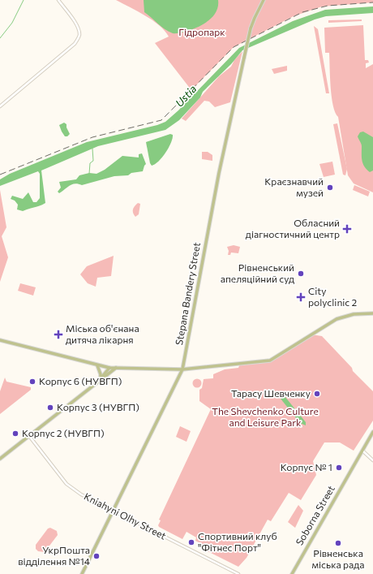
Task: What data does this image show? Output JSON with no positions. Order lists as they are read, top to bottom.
{
  "streets": {
    "main road": ["Stepana Bandery Street", "Soborna Street"],
    "street": ["Kniahyni Olhy Street"]
  },
  "crossings": [
    ["Stepana Bandery Street", "Kniahyni Olhy Street"]
  ],
  "water": ["Ustia"],
  "parks": ["Гідропарк", "The Shevchenko Culture and Leisure Park"],
  "places": {
    "other": [
      "Краєзнавчий музей",
      "Рівненський апеляційний суд",
      "Корпус 6 (НУВГП)",
      "Тарасу Шевченку",
      "Корпус 3 (НУВГП)",
      "Корпус 2 (НУВГП)",
      "Корпус № 1",
      "Спортивний клуб \"Фітнес Порт\"",
      "Рівненська міська рада",
      "УкрПошта відділення №14"
    ],
    "health": ["Обласний діагностичний центр", "City polyclinic 2", "Міська об'єнана дитяча лікарня"]
  }
}
